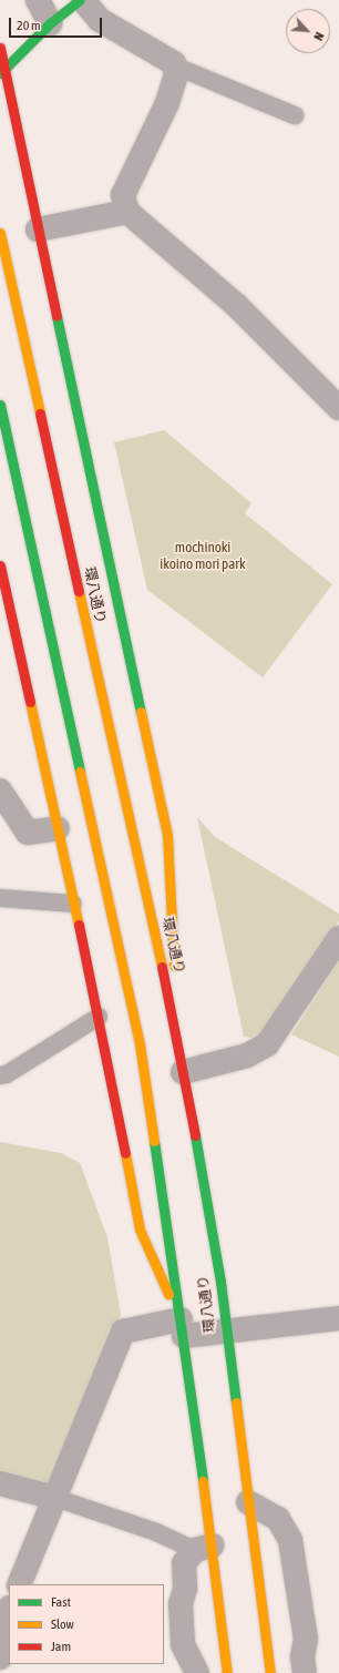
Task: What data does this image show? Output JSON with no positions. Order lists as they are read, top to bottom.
{
  "streets": {
    "main road": ["環八通り"]
  },
  "parks": ["mochinoki ikoino mori park"],
  "legend": ["Fast", "Slow", "Jam"],
  "scale_bar": "20 m",
  "north": "bottom right"
}
